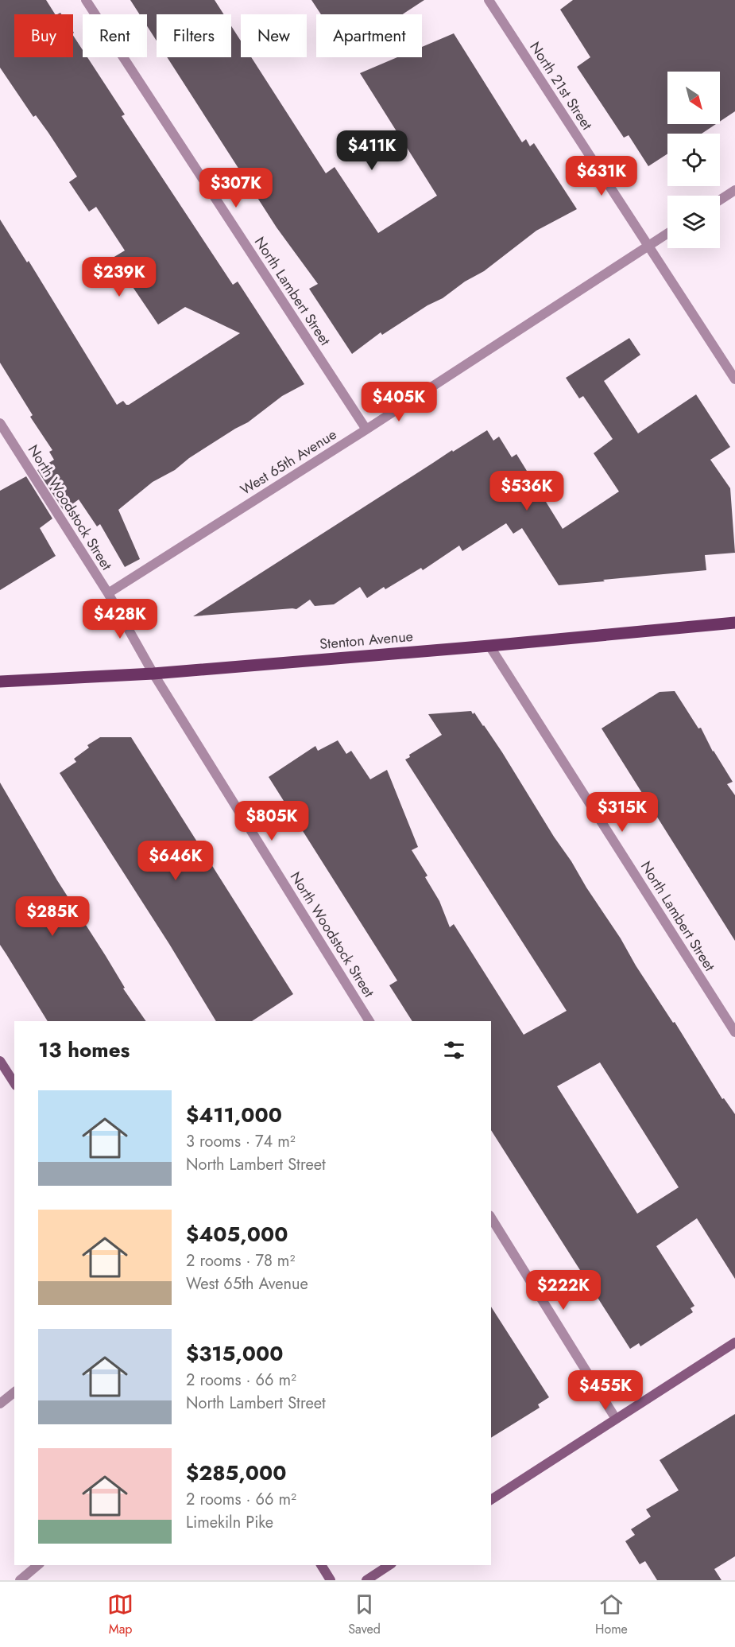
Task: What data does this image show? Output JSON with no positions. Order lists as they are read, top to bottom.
{
  "streets": {
    "main road": ["Stenton Avenue"],
    "street": [
      "North 21st Street",
      "North Lambert Street",
      "West 65th Avenue",
      "North Woodstock Street"
    ]
  },
  "crossings": [
    ["North 21st Street", "West 65th Avenue"],
    ["North Lambert Street", "West 65th Avenue"],
    ["North Lambert Street", "Stenton Avenue"],
    ["West 65th Avenue", "North Woodstock Street"],
    ["North Woodstock Street", "Stenton Avenue"]
  ],
  "north": "bottom right",
  "page": {
    "chip": [
      "Buy",
      "Rent",
      "Filters",
      "New",
      "Apartment"
    ],
    "price": [
      "$411K",
      "$631K",
      "$307K",
      "$239K",
      "$405K",
      "$536K",
      "$428K",
      "$315K",
      "$805K",
      "$646K",
      "$285K",
      "$222K",
      "$455K"
    ],
    "heading": "13 homes",
    "list": [
      {
        "name": "$411,000",
        "note": "3 rooms · 74 m² · North Lambert Street"
      },
      {
        "name": "$405,000",
        "note": "2 rooms · 78 m² · West 65th Avenue"
      },
      {
        "name": "$315,000",
        "note": "2 rooms · 66 m² · North Lambert Street"
      },
      {
        "name": "$285,000",
        "note": "2 rooms · 66 m² · Limekiln Pike"
      }
    ],
    "tabs": ["Map", "Saved", "Home"]
  }
}
